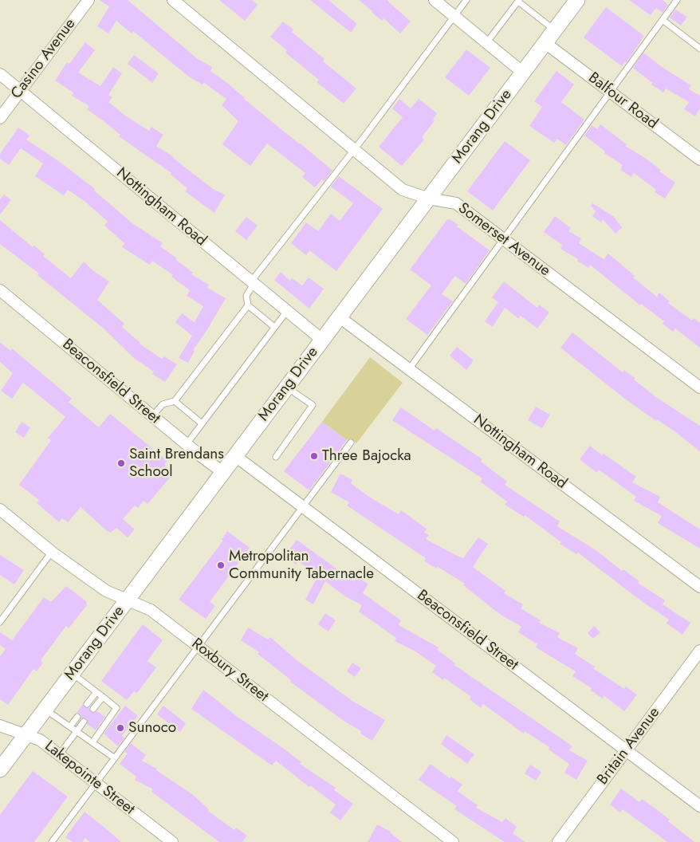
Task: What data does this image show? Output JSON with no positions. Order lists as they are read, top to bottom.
{
  "streets": {
    "street": [
      "Casino Avenue",
      "Balfour Road",
      "Morang Drive",
      "Nottingham Road",
      "Somerset Avenue",
      "Beaconsfield Street",
      "Roxbury Street",
      "Britain Avenue",
      "Lakepointe Street"
    ]
  },
  "crossings": [
    ["Casino Avenue", "Nottingham Road"],
    ["Balfour Road", "Morang Drive"],
    ["Morang Drive", "Nottingham Road"],
    ["Morang Drive", "Somerset Avenue"],
    ["Morang Drive", "Beaconsfield Street"],
    ["Morang Drive", "Roxbury Street"],
    ["Morang Drive", "Lakepointe Street"],
    ["Beaconsfield Street", "Britain Avenue"]
  ],
  "places": [
    "Three Bajocka",
    "Saint Brendans School",
    "Metropolitan Community Tabernacle",
    "Sunoco"
  ]
}
